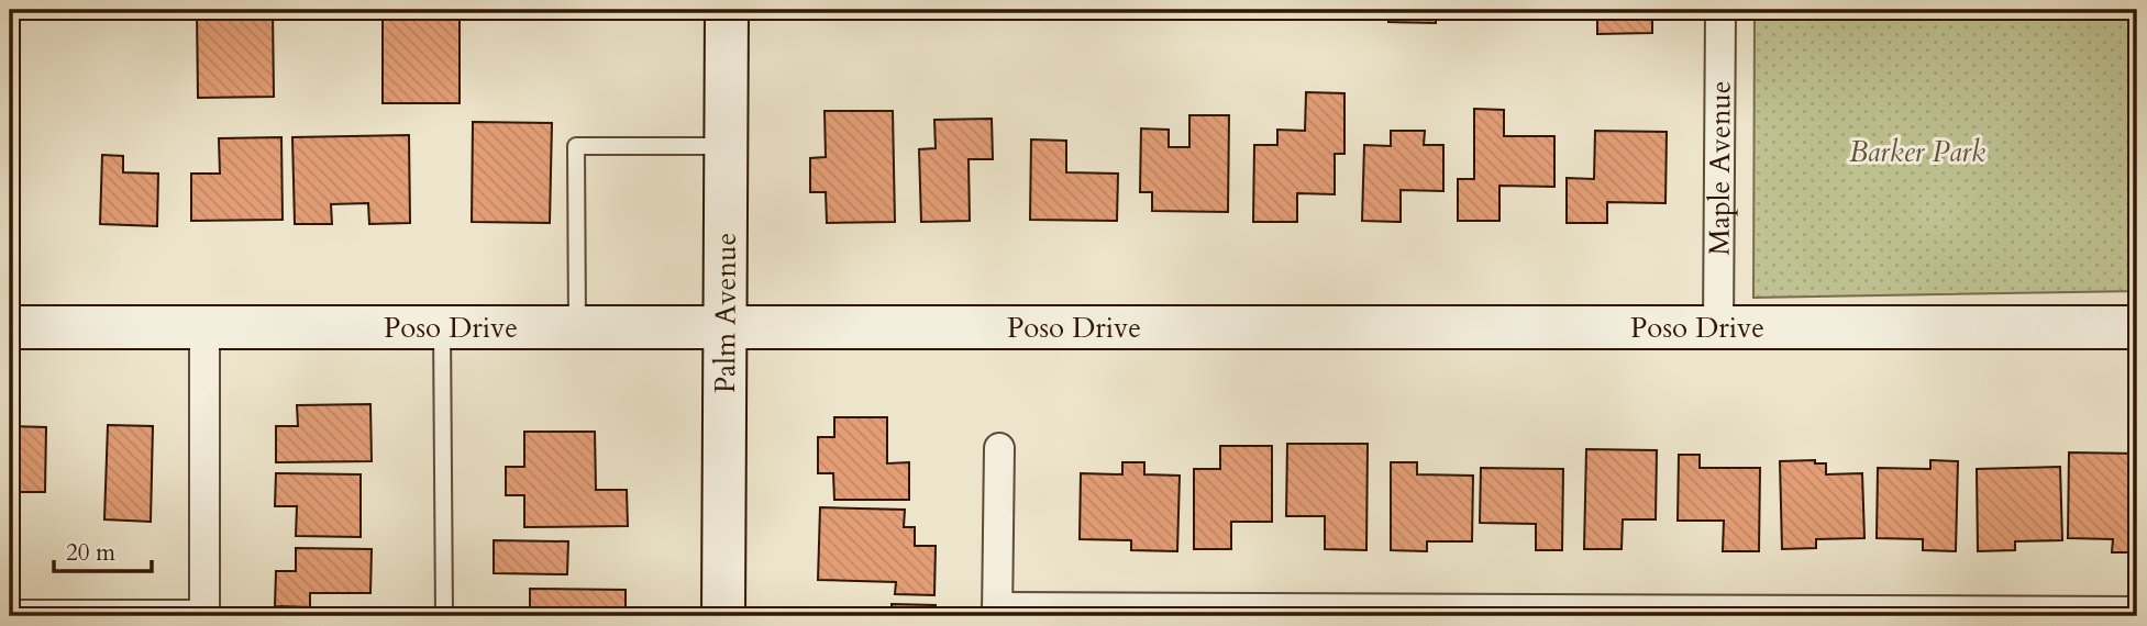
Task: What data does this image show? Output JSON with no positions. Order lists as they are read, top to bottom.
{
  "streets": {
    "main road": ["Palm Avenue", "Poso Drive"],
    "street": ["Maple Avenue"]
  },
  "crossings": [
    ["Maple Avenue", "Poso Drive"],
    ["Palm Avenue", "Poso Drive"]
  ],
  "parks": ["Barker Park"],
  "scale_bar": "20 m"
}
